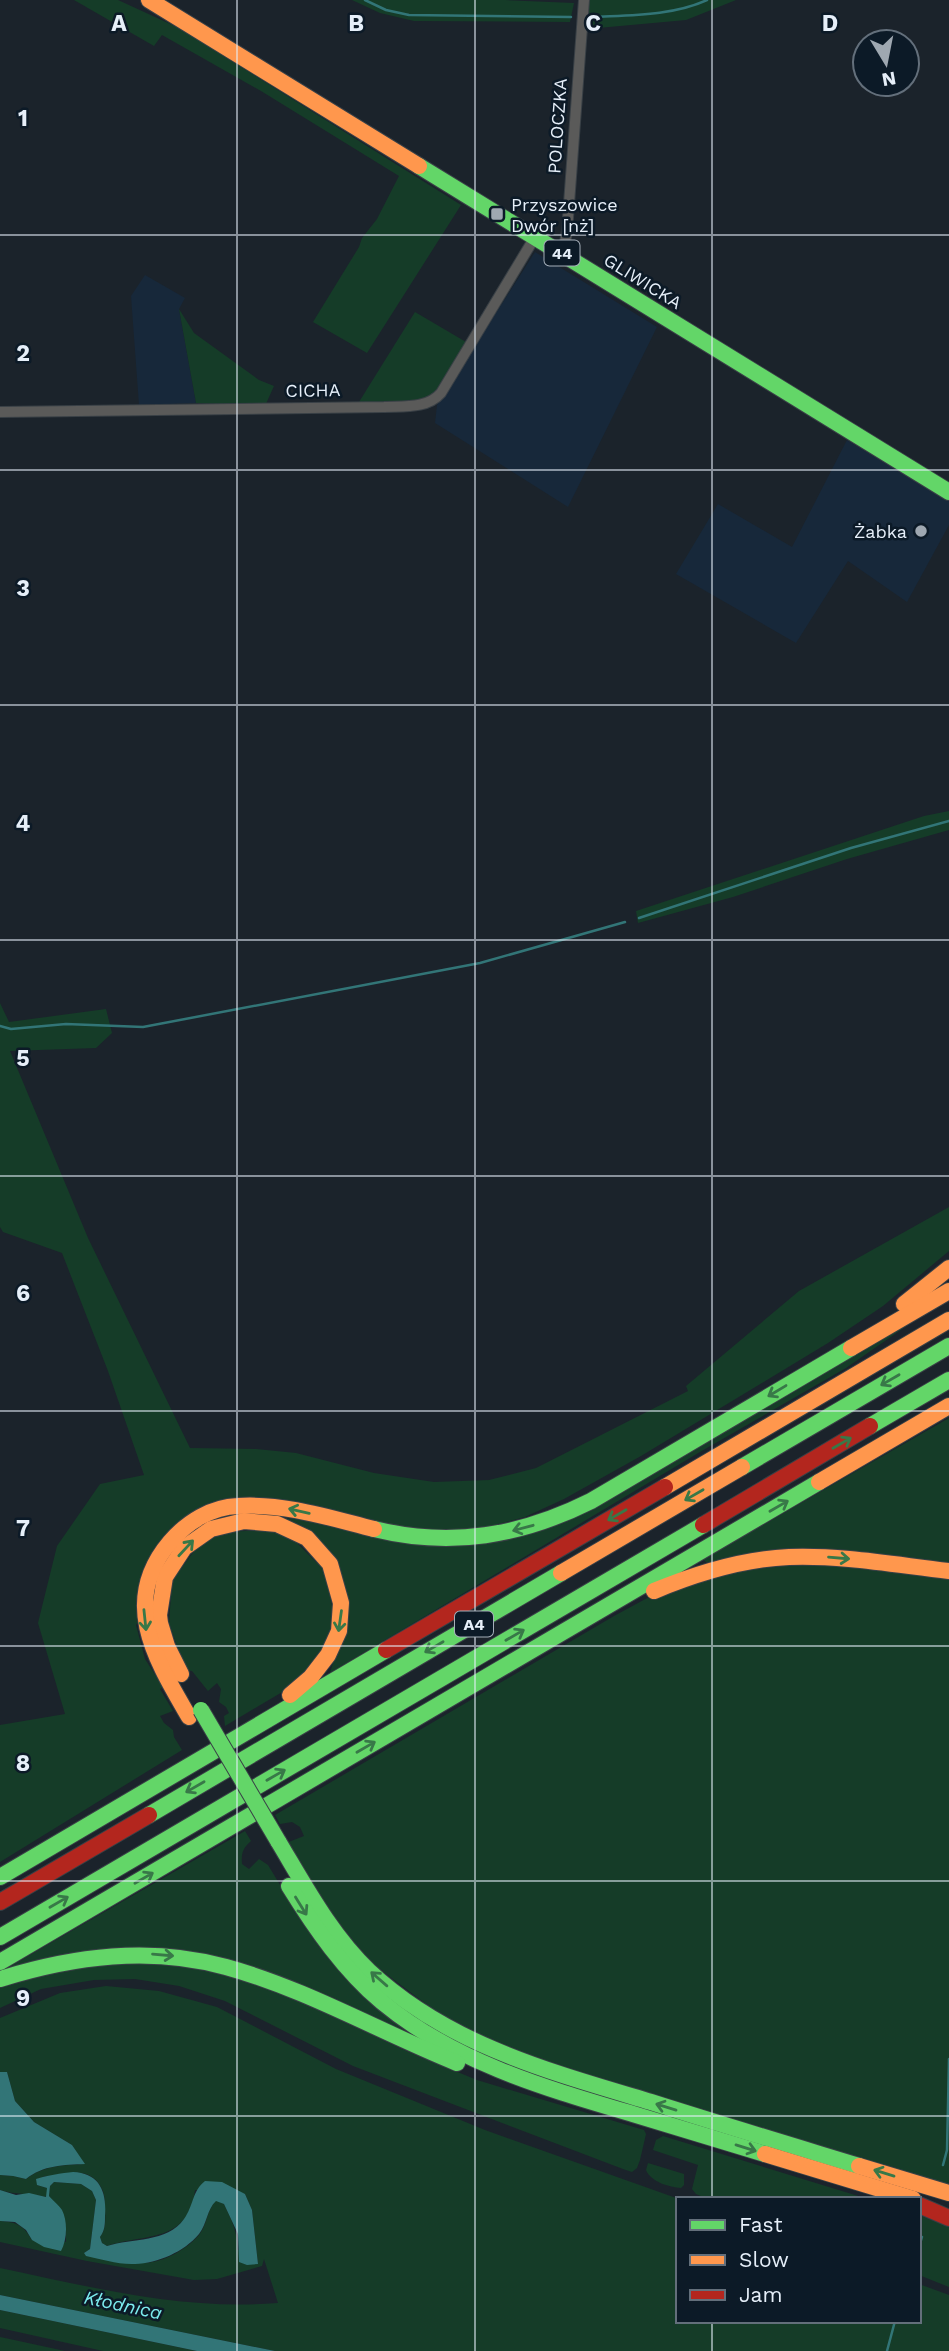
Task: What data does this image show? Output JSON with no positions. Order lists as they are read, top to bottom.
{
  "streets": {
    "main road": ["44", "GLIWICKA", "A4"],
    "street": ["POLOCZKA", "CICHA"]
  },
  "crossings": [
    ["POLOCZKA", "GLIWICKA"],
    ["GLIWICKA", "CICHA"]
  ],
  "water": ["Kłodnica"],
  "places": {
    "transit": ["Przyszowice Dwór [nż]"],
    "other": ["Żabka"]
  },
  "legend": ["Fast", "Slow", "Jam"],
  "north": "bottom",
  "grid": {
    "columns": [
      "A",
      "B",
      "C",
      "D"
    ],
    "rows": [
      "1",
      "2",
      "3",
      "4",
      "5",
      "6",
      "7",
      "8",
      "9"
    ]
  }
}
